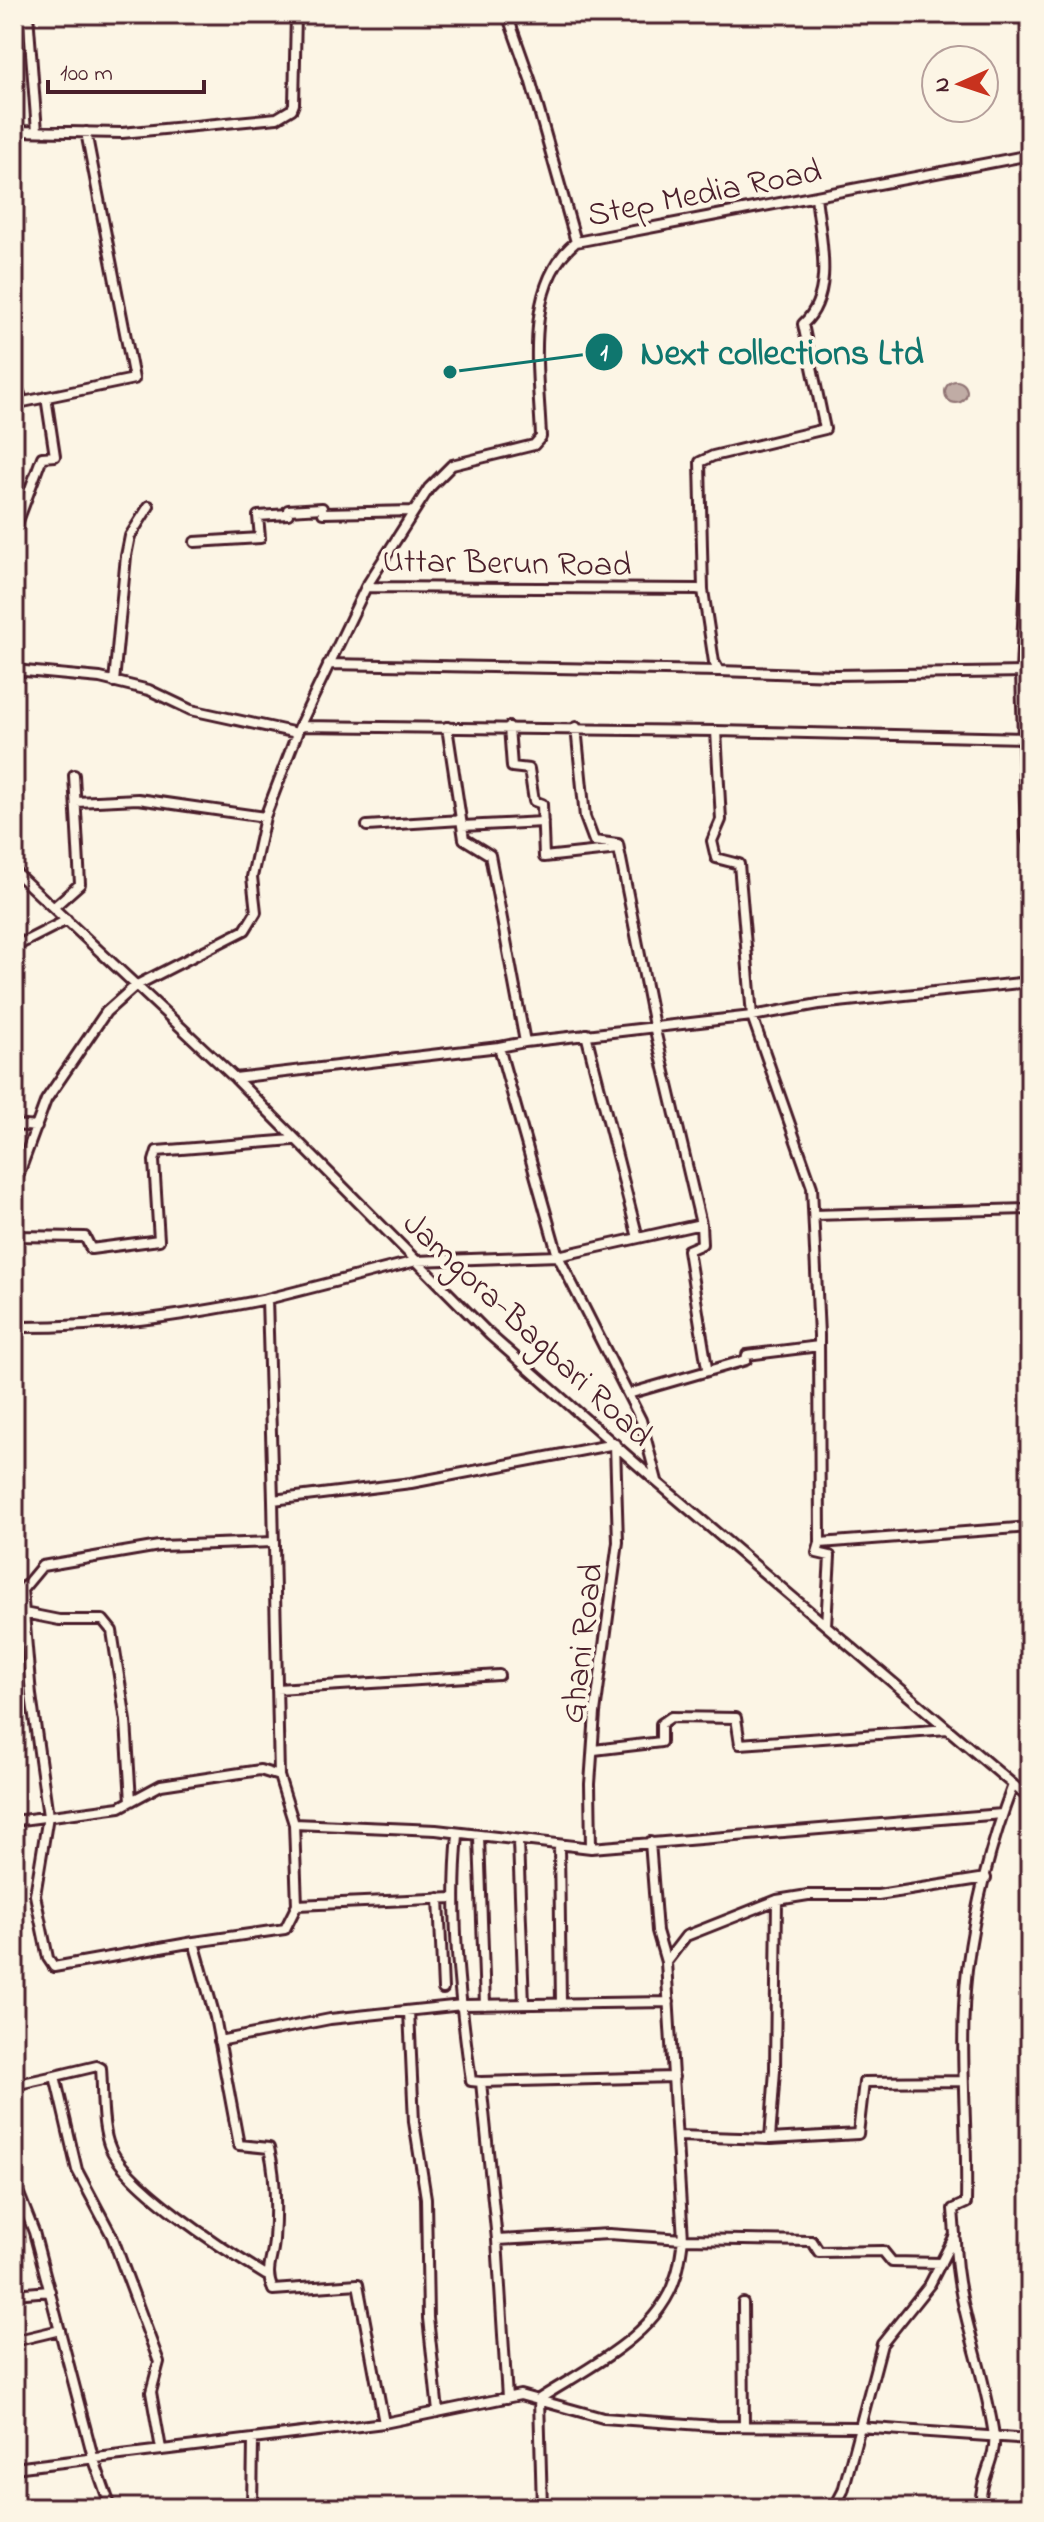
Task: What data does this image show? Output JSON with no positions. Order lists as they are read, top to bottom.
{
  "streets": {
    "street": [
      "Step Media Road",
      "Uttar Berun Road",
      "Jamgora-Bagbari Road",
      "Ghani Road"
    ]
  },
  "crossings": [
    ["Step Media Road", "Uttar Berun Road"],
    ["Jamgora-Bagbari Road", "Ghani Road"]
  ],
  "places": ["Next collections Ltd"],
  "scale_bar": "100 m",
  "north": "left"
}
